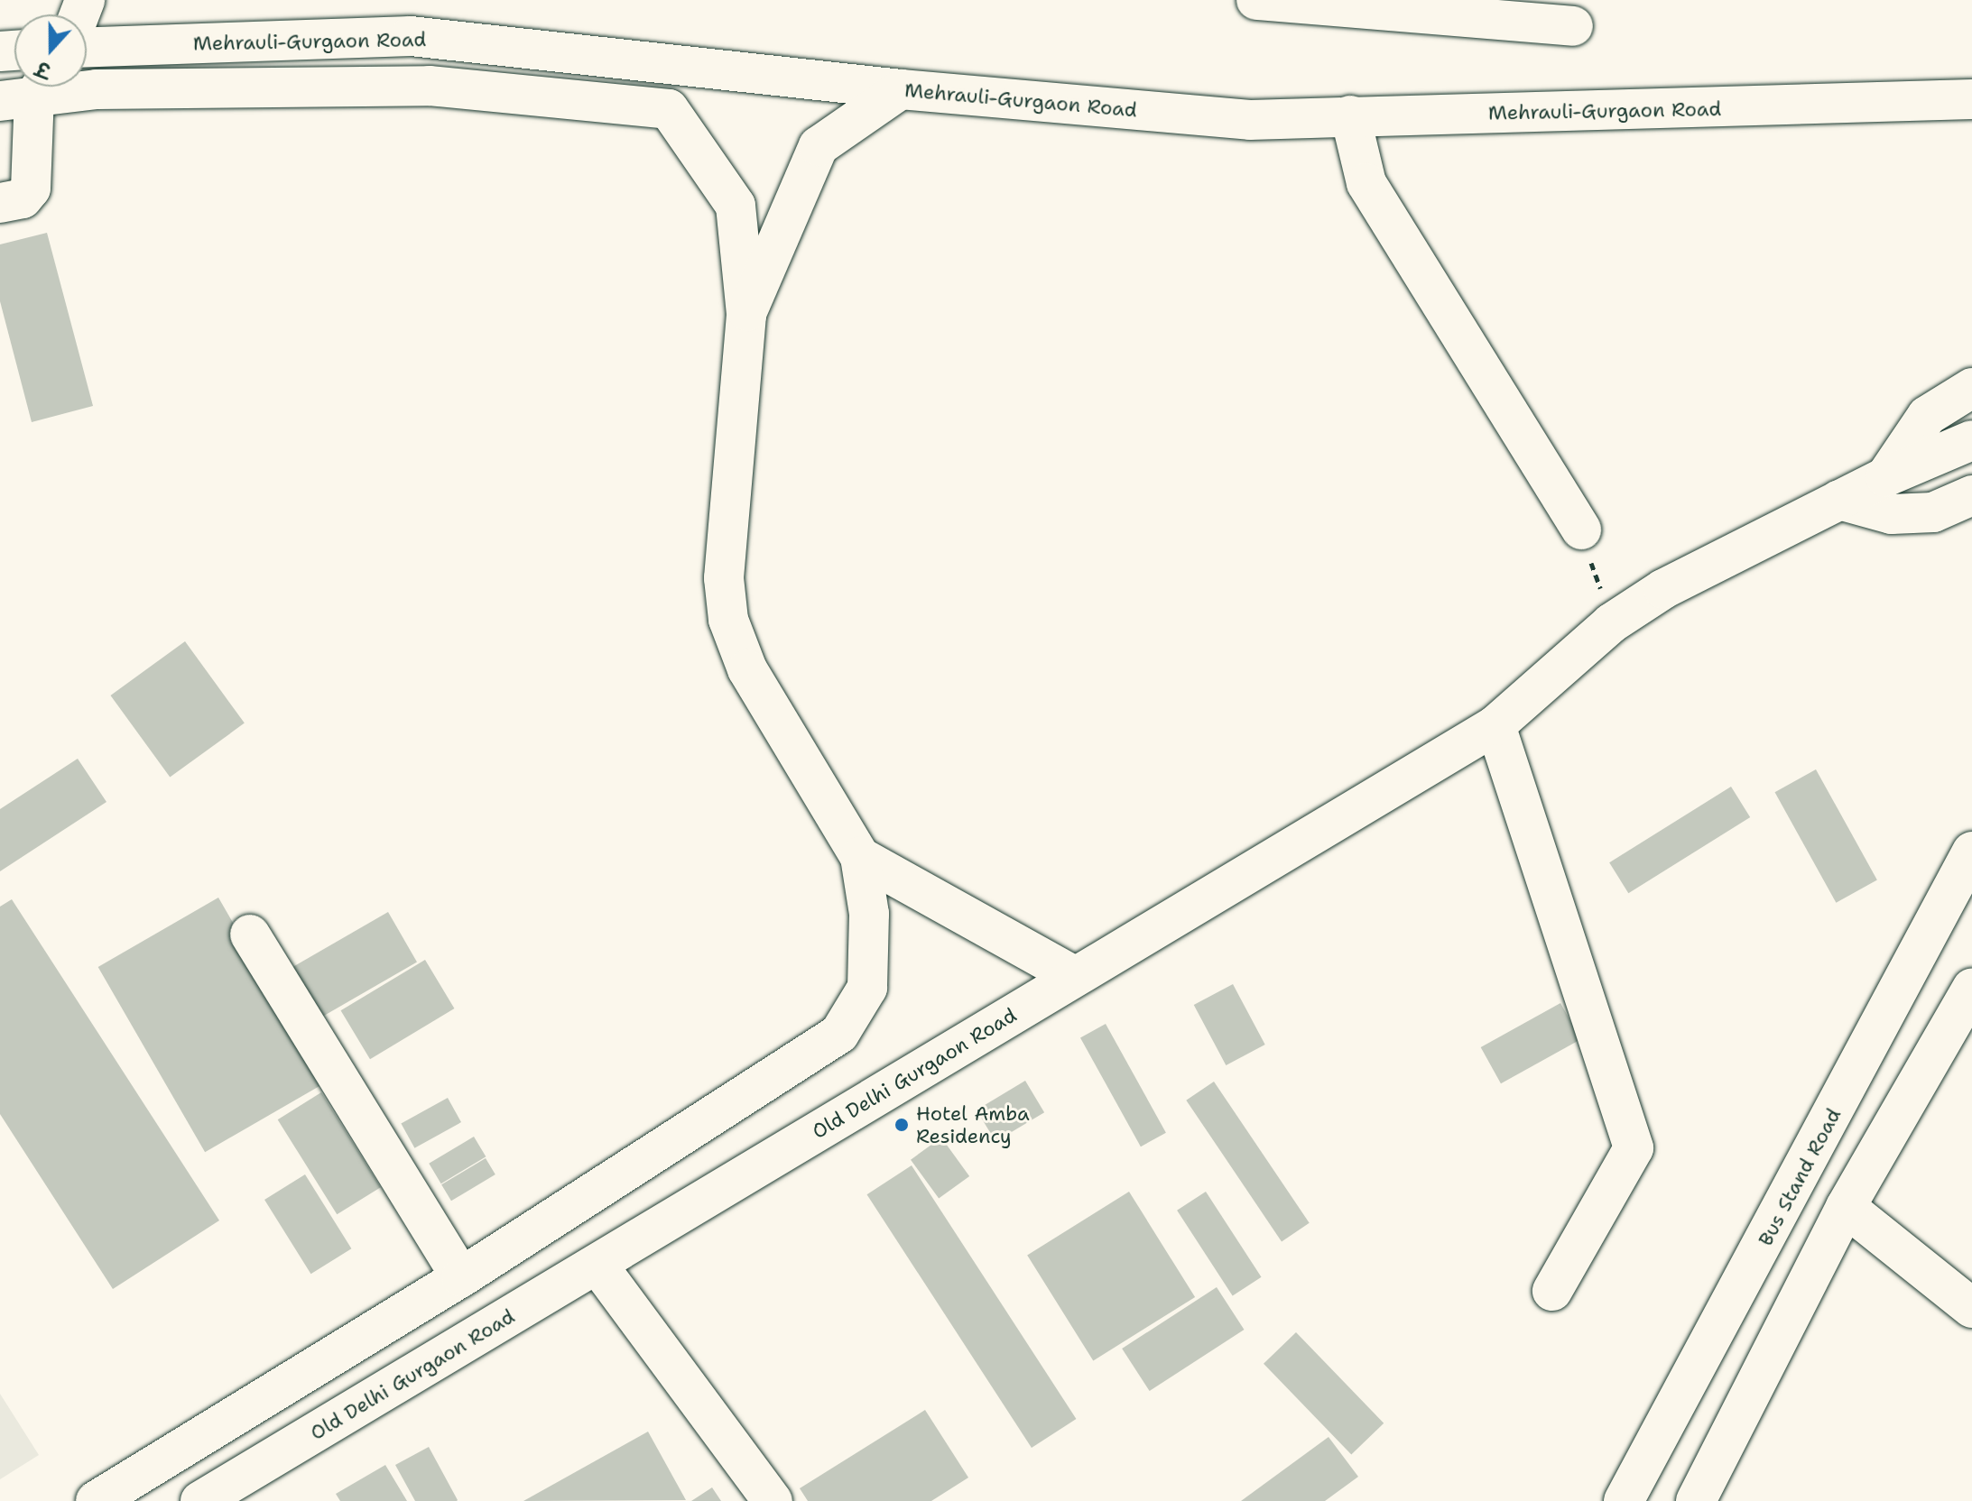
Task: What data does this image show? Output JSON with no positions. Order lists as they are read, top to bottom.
{
  "streets": {
    "main road": ["Mehrauli-Gurgaon Road", "Old Delhi Gurgaon Road", "Bus Stand Road"]
  },
  "places": ["Hotel Amba Residency"],
  "north": "bottom"
}
